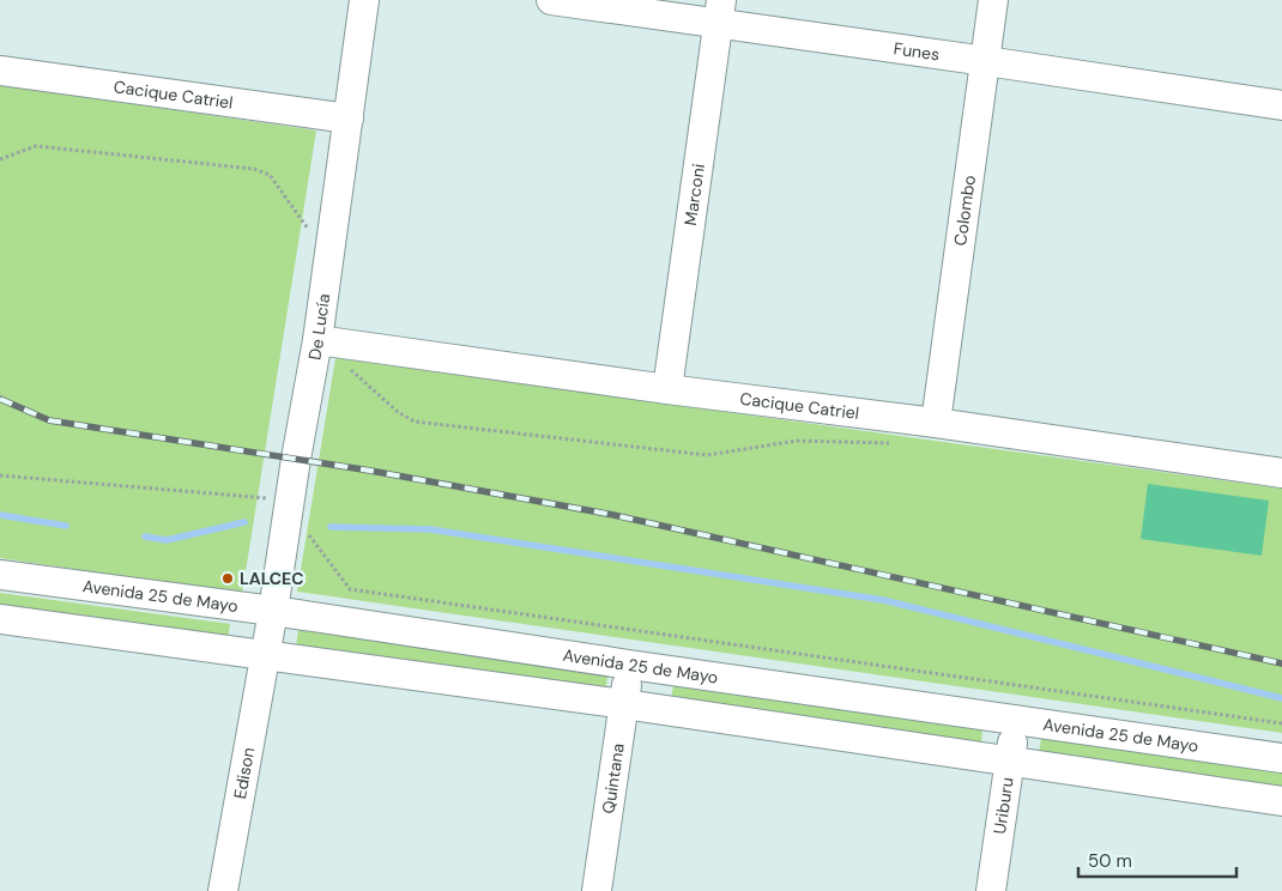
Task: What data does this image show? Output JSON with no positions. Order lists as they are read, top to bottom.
{
  "streets": {
    "street": [
      "Funes",
      "Cacique Catriel",
      "Marconi",
      "Colombo",
      "De Lucía",
      "Avenida 25 de Mayo",
      "Edison",
      "Quintana",
      "Uriburu"
    ]
  },
  "crossings": [
    ["Funes", "Marconi"],
    ["Funes", "Colombo"],
    ["Cacique Catriel", "Marconi"],
    ["Cacique Catriel", "Colombo"],
    ["Cacique Catriel", "De Lucía"],
    ["De Lucía", "Avenida 25 de Mayo"],
    ["De Lucía", "Edison"],
    ["Avenida 25 de Mayo", "Quintana"],
    ["Avenida 25 de Mayo", "Uriburu"]
  ],
  "places": ["LALCEC"],
  "scale_bar": "50 m"
}
